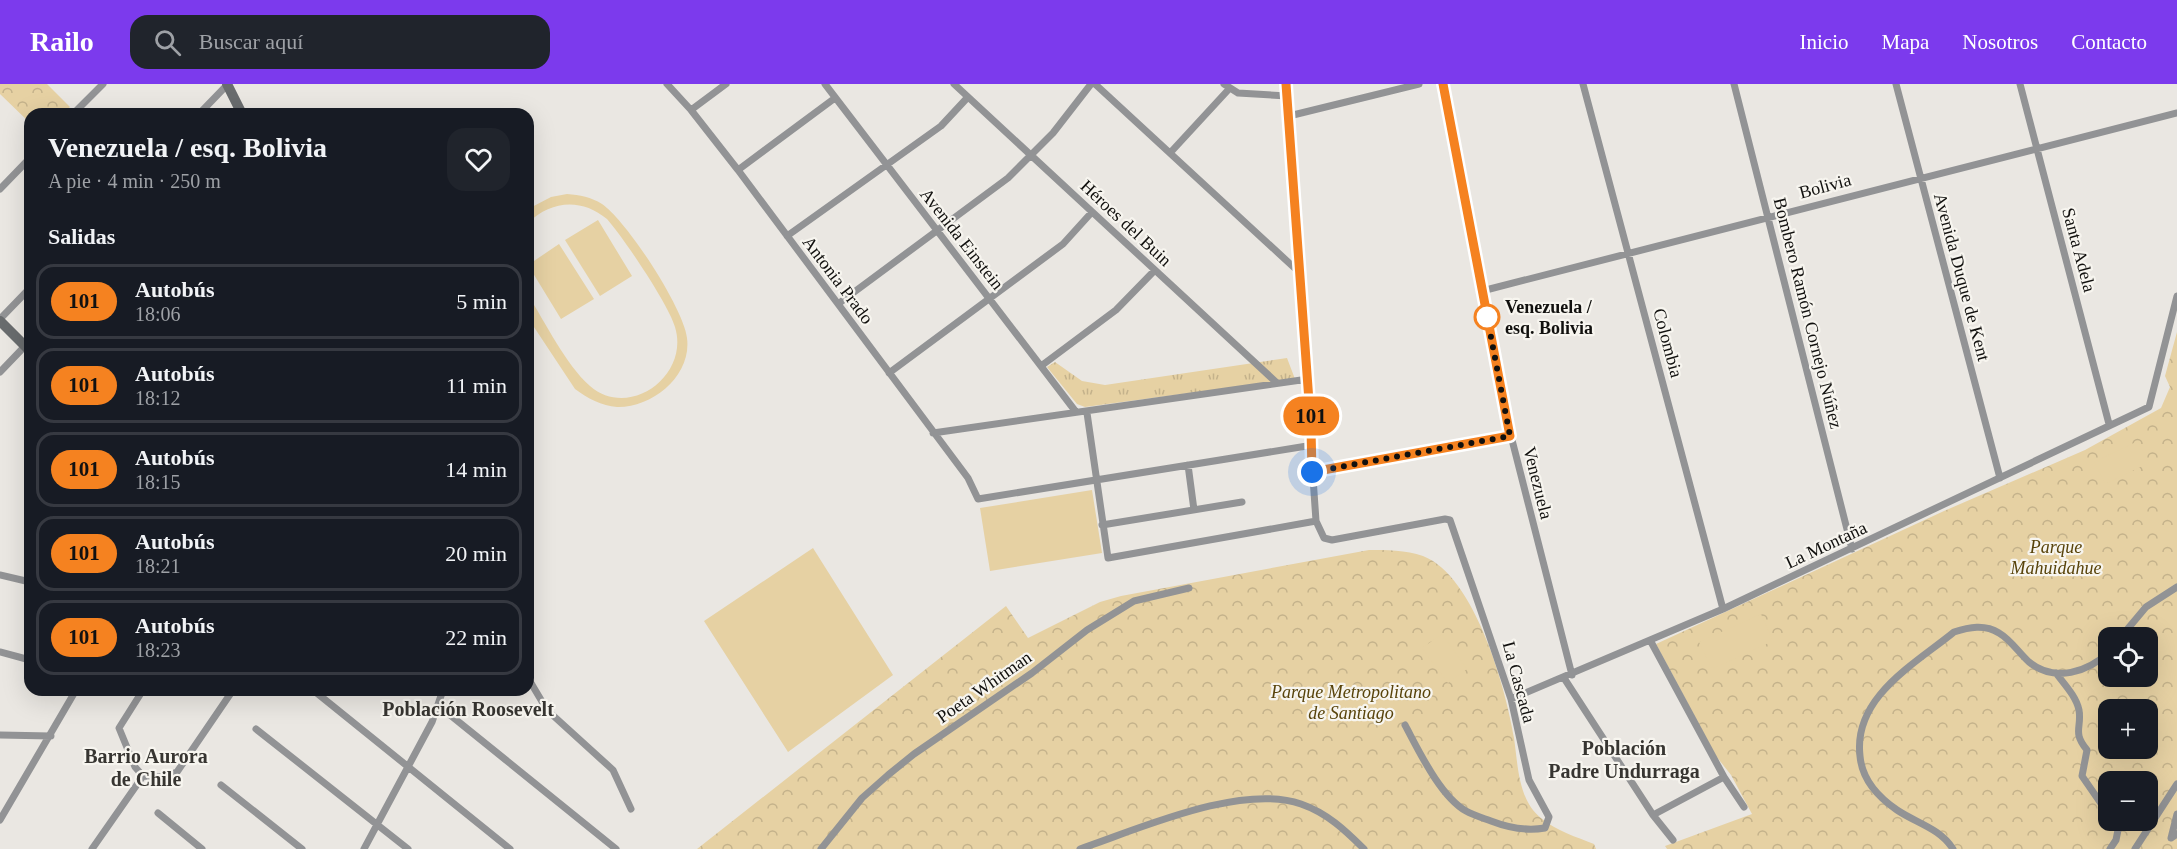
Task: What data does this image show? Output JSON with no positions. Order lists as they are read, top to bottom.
{
  "streets": {
    "street": [
      "Bolivia",
      "Héroes del Buin",
      "Avenida Einstein",
      "Santa Adela",
      "Avenida Duque de Kent",
      "Antonia Prado",
      "Bombero Ramón Cornejo Núñez",
      "Colombia",
      "Venezuela",
      "La Montaña",
      "La Cascada",
      "Poeta Whitman"
    ]
  },
  "crossings": [
    ["Bolivia", "Santa Adela"],
    ["Bolivia", "Avenida Duque de Kent"],
    ["Bolivia", "Bombero Ramón Cornejo Núñez"],
    ["Bolivia", "Colombia"],
    ["Bolivia", "Venezuela"],
    ["Santa Adela", "La Montaña"],
    ["Avenida Duque de Kent", "La Montaña"],
    ["Bombero Ramón Cornejo Núñez", "La Montaña"],
    ["Colombia", "La Montaña"],
    ["Venezuela", "La Montaña"],
    ["La Montaña", "La Cascada"]
  ],
  "districts": ["Población Roosevelt", "Población Padre Undurraga", "Barrio Aurora de Chile"],
  "parks": ["Parque Mahuidahue", "Parque Metropolitano de Santiago"],
  "places": ["Venezuela / esq. Bolivia"],
  "lines": ["bus line 101"],
  "page": {
    "header": "Railo",
    "search": "Buscar aquí",
    "nav": [
      "Inicio",
      "Mapa",
      "Nosotros",
      "Contacto"
    ],
    "on_map": "101",
    "heading": [
      ["Venezuela / esq. Bolivia", "A pie · 4 min · 250 m"],
      "Salidas"
    ],
    "list": [
      {
        "mark": "101",
        "name": "Autobús",
        "note": "18:06",
        "value": "5 min"
      },
      {
        "mark": "101",
        "name": "Autobús",
        "note": "18:12",
        "value": "11 min"
      },
      {
        "mark": "101",
        "name": "Autobús",
        "note": "18:15",
        "value": "14 min"
      },
      {
        "mark": "101",
        "name": "Autobús",
        "note": "18:21",
        "value": "20 min"
      },
      {
        "mark": "101",
        "name": "Autobús",
        "note": "18:23",
        "value": "22 min"
      }
    ],
    "map_buttons": ["+", "−"]
  }
}
